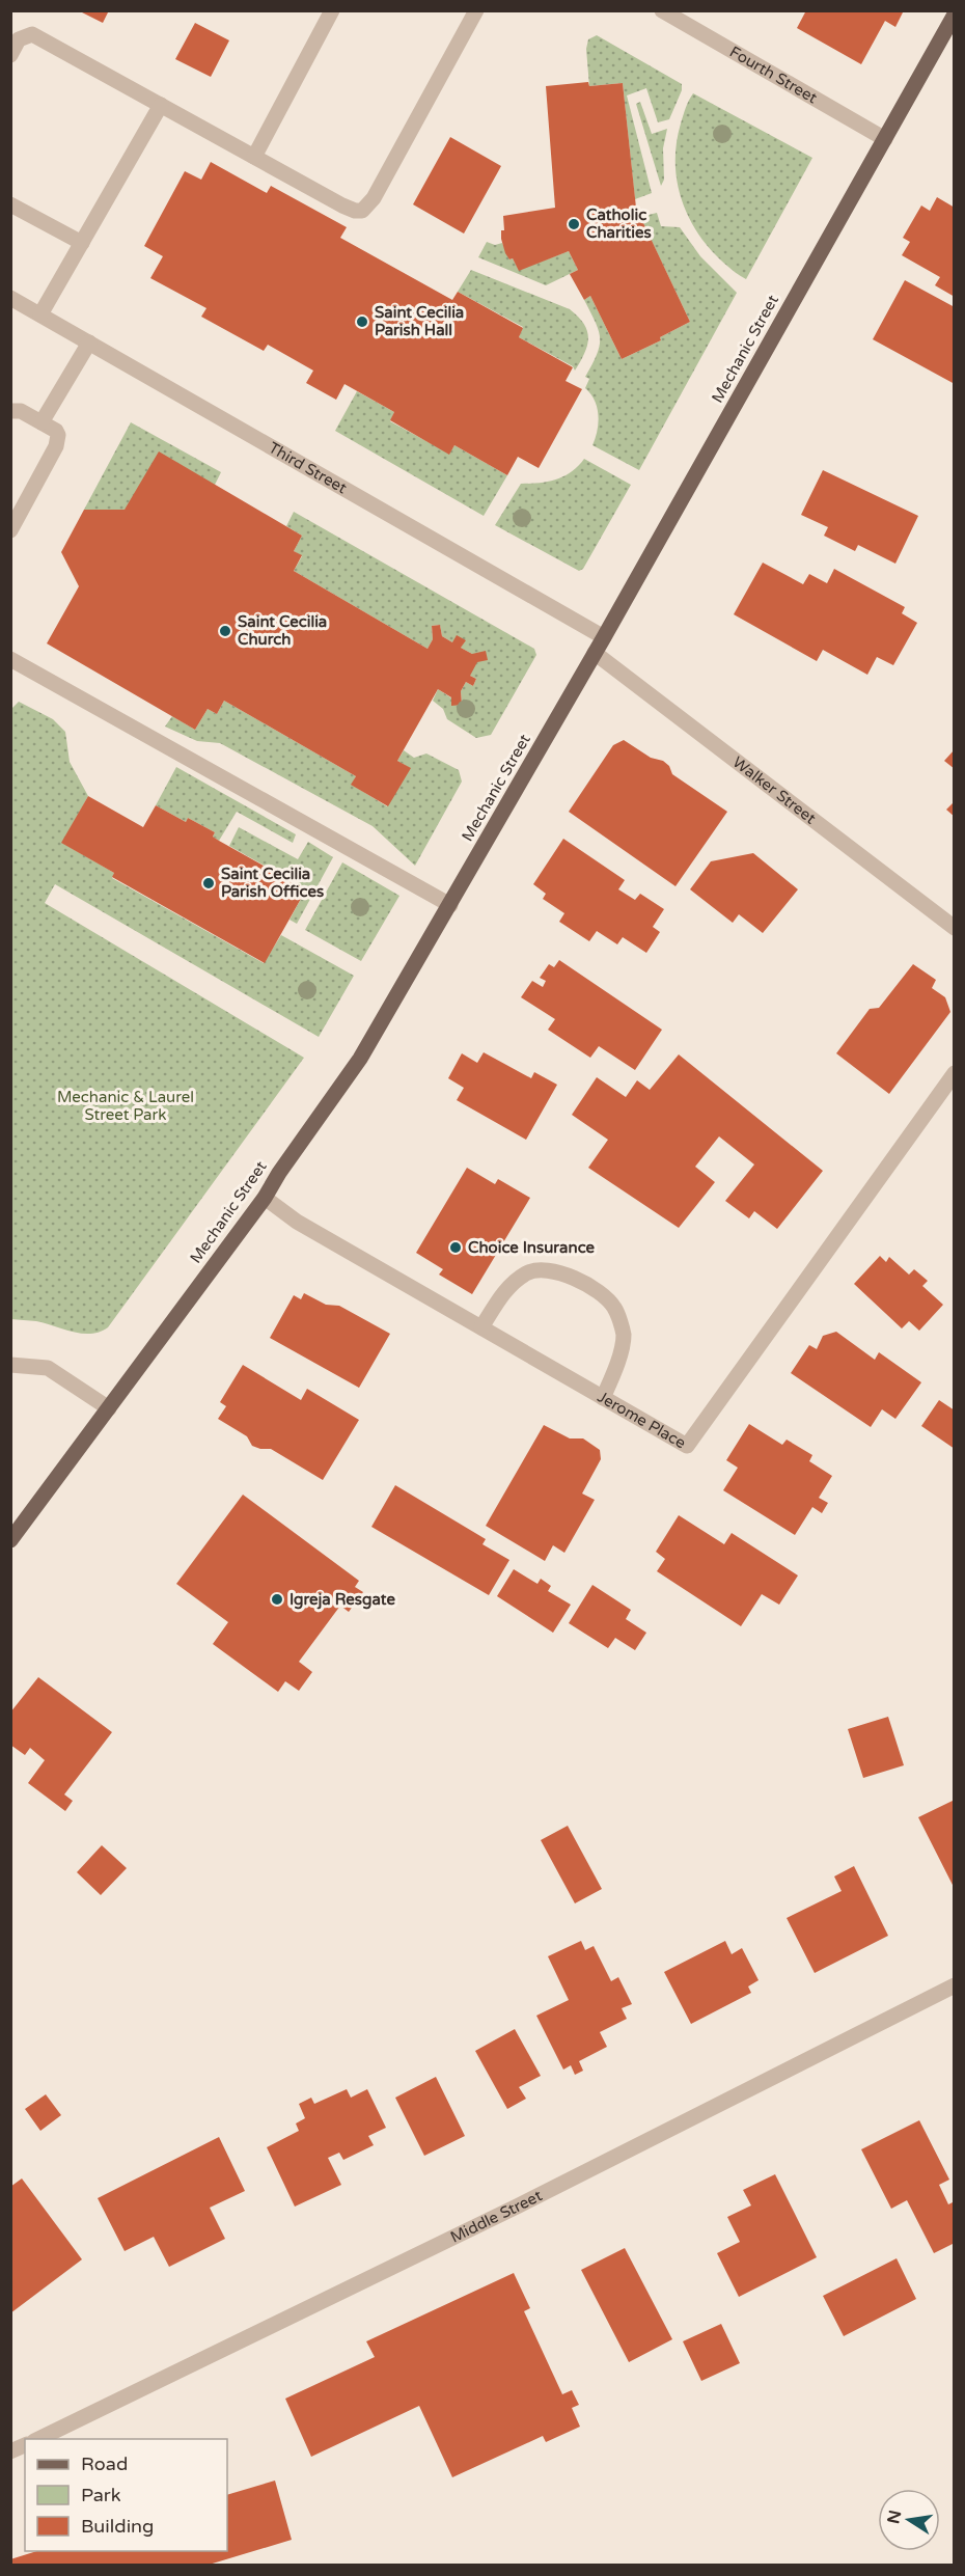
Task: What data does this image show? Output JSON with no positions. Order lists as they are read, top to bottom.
{
  "streets": {
    "main road": ["Mechanic Street"],
    "street": [
      "Fourth Street",
      "Third Street",
      "Walker Street",
      "Jerome Place",
      "Middle Street"
    ]
  },
  "crossings": [
    ["Fourth Street", "Mechanic Street"],
    ["Mechanic Street", "Third Street"],
    ["Mechanic Street", "Walker Street"],
    ["Mechanic Street", "Jerome Place"]
  ],
  "parks": ["Mechanic & Laurel Street Park"],
  "places": [
    "Catholic Charities",
    "Saint Cecilia Parish Hall",
    "Saint Cecilia Church",
    "Saint Cecilia Parish Offices",
    "Choice Insurance",
    "Igreja Resgate"
  ],
  "legend": ["Road", "Park", "Building"],
  "north": "left"
}
